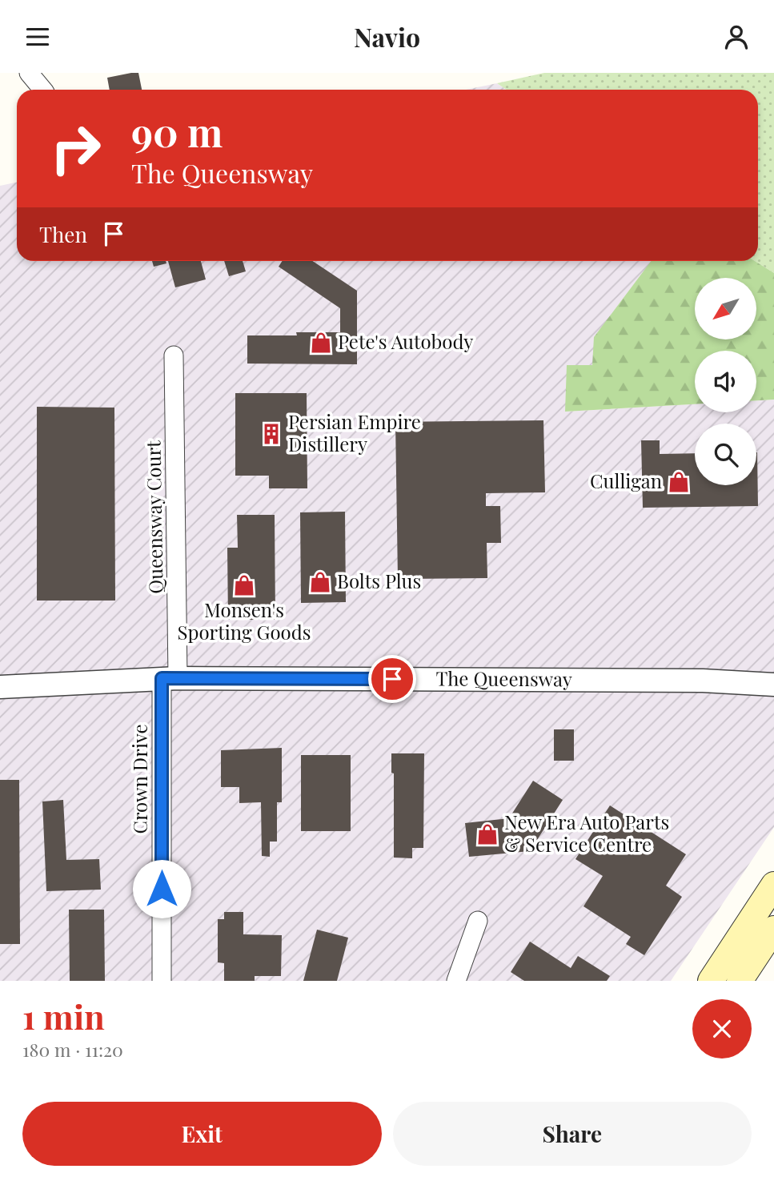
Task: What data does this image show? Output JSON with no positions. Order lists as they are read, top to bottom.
{
  "streets": {
    "street": ["Queensway Court", "The Queensway", "Crown Drive"]
  },
  "crossings": [
    ["Queensway Court", "The Queensway"],
    ["Queensway Court", "Crown Drive"],
    ["The Queensway", "Crown Drive"]
  ],
  "places": {
    "shop": [
      "Pete's Autobody",
      "Culligan",
      "Bolts Plus",
      "Monsen's Sporting Goods",
      "New Era Auto Parts & Service Centre"
    ],
    "building": ["Persian Empire Distillery"]
  },
  "north": "bottom left",
  "page": {
    "header": "Navio",
    "turn": ["90 m", "The Queensway"],
    "then": "Then",
    "heading": ["1 min", "180 m · 11:20"],
    "buttons": ["Exit", "Share"]
  }
}
